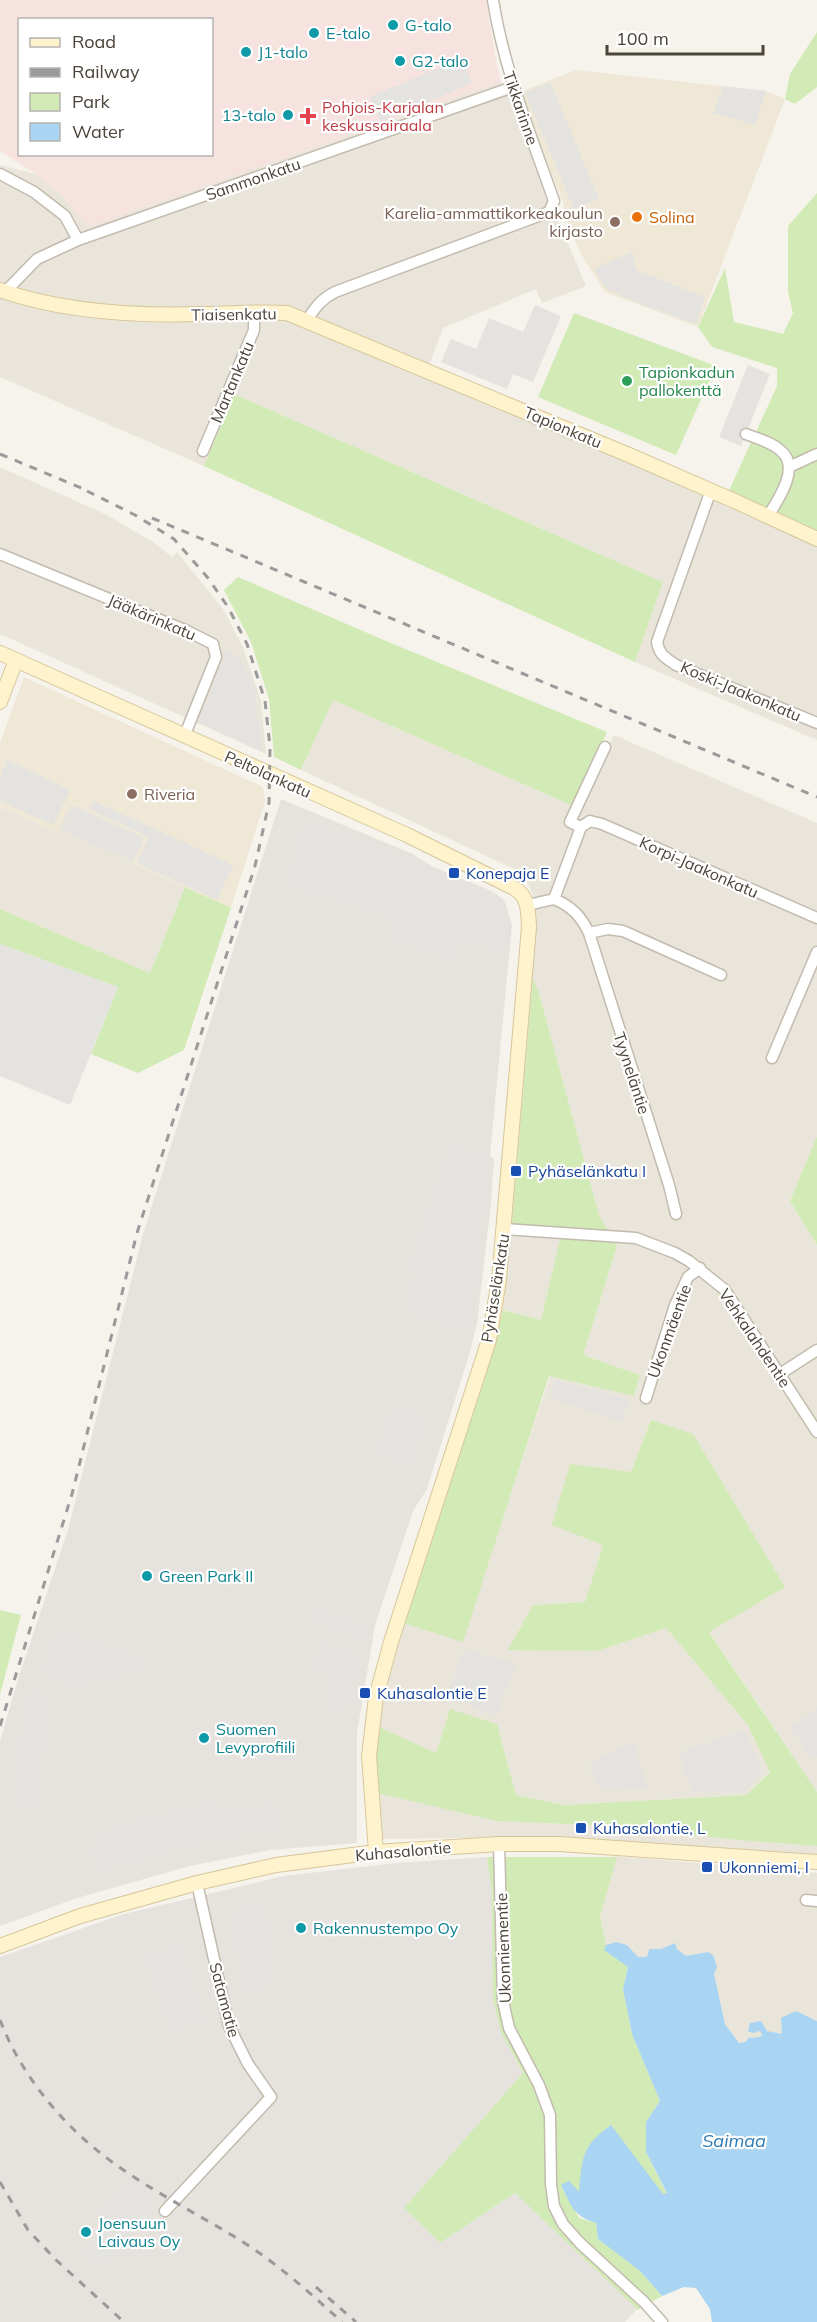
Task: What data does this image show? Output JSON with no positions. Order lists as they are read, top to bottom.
{
  "streets": {
    "street": [
      "Tikkarinne",
      "Sammonkatu",
      "Tiaisenkatu",
      "Martankatu",
      "Tapionkatu",
      "Jääkärinkatu",
      "Koski-Jaakonkatu",
      "Peltolankatu",
      "Korpi-Jaakonkatu",
      "Tyyneläntie",
      "Pyhäselänkatu",
      "Ukonmäentie",
      "Vehkalahdentie",
      "Kuhasalontie",
      "Ukonniementie",
      "Satamatie"
    ]
  },
  "crossings": [
    ["Tikkarinne", "Sammonkatu"],
    ["Tikkarinne", "Tiaisenkatu"],
    ["Tikkarinne", "Tapionkatu"],
    ["Sammonkatu", "Tiaisenkatu"],
    ["Tiaisenkatu", "Martankatu"],
    ["Tiaisenkatu", "Tapionkatu"],
    ["Tapionkatu", "Koski-Jaakonkatu"],
    ["Jääkärinkatu", "Peltolankatu"],
    ["Peltolankatu", "Pyhäselänkatu"],
    ["Pyhäselänkatu", "Vehkalahdentie"],
    ["Pyhäselänkatu", "Kuhasalontie"],
    ["Ukonmäentie", "Vehkalahdentie"],
    ["Kuhasalontie", "Ukonniementie"],
    ["Kuhasalontie", "Satamatie"]
  ],
  "water": ["Saimaa"],
  "places": {
    "other": [
      "G-talo",
      "E-talo",
      "J1-talo",
      "G2-talo",
      "13-talo",
      "Solina",
      "Karelia-ammattikorkeakoulun kirjasto",
      "Tapionkadun pallokenttä",
      "Riveria",
      "Green Park II",
      "Suomen Levyprofiili",
      "Rakennustempo Oy",
      "Joensuun Laivaus Oy"
    ],
    "health": ["Pohjois-Karjalan keskussairaala"],
    "transit": [
      "Konepaja E",
      "Pyhäselänkatu I",
      "Kuhasalontie E",
      "Kuhasalontie, L",
      "Ukonniemi, I"
    ]
  },
  "legend": [
    "Road",
    "Railway",
    "Park",
    "Water"
  ],
  "scale_bar": "100 m"
}
